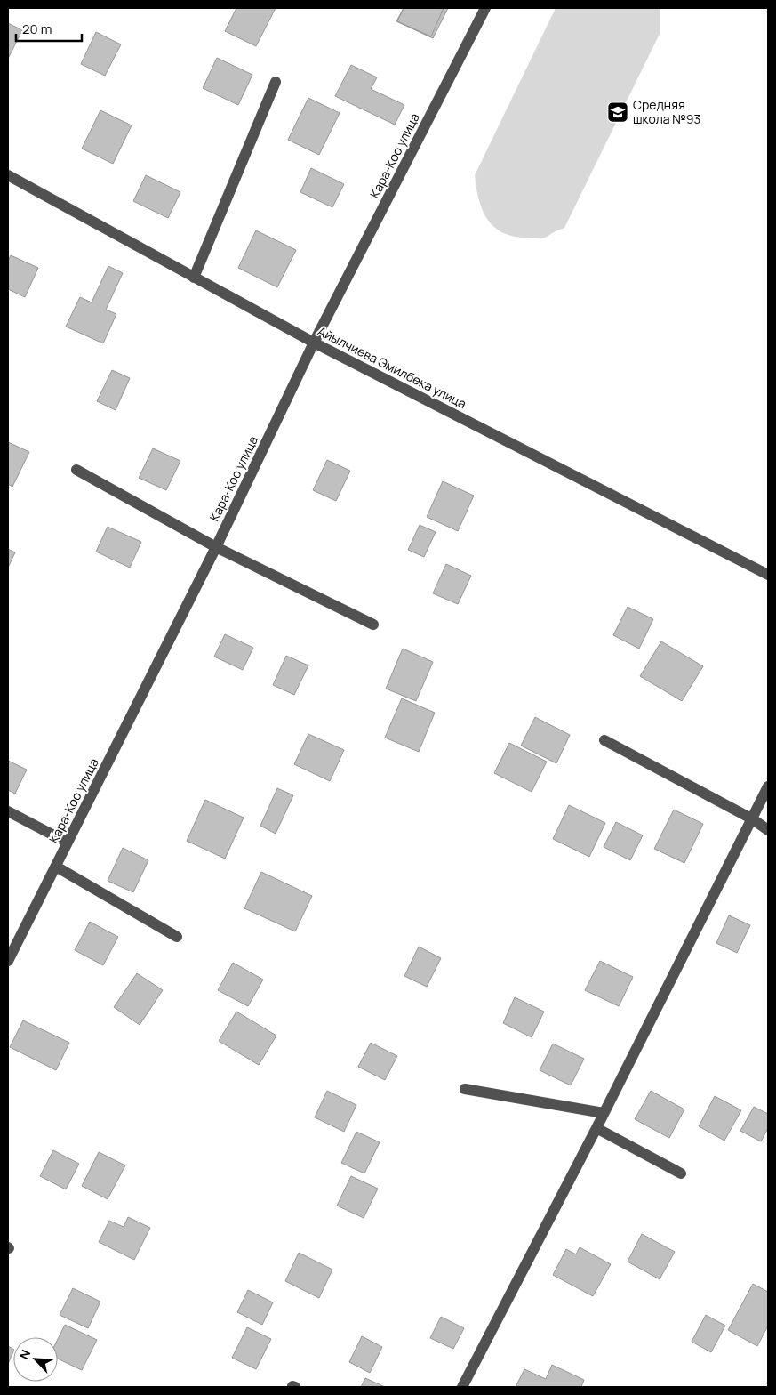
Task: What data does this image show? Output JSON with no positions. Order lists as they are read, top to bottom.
{
  "streets": {
    "street": ["Кара-Коо улица", "Айылчиева Эмилбека улица"]
  },
  "crossings": [
    ["Кара-Коо улица", "Айылчиева Эмилбека улица"]
  ],
  "places": {
    "school or university": ["Средняя школа №93"]
  },
  "scale_bar": "20 m",
  "north": "top left"
}
